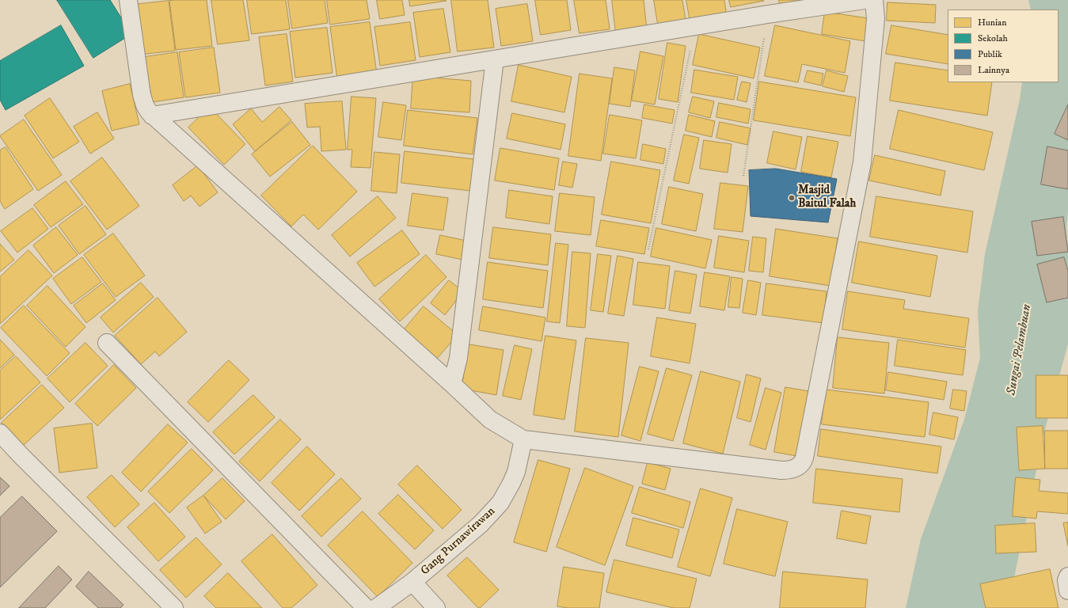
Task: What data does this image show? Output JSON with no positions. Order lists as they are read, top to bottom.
{
  "streets": {
    "street": ["Gang Purnawirawan"]
  },
  "water": ["Sungai Pelambuan"],
  "places": ["Masjid Baitul Falah"],
  "legend": [
    "Hunian",
    "Sekolah",
    "Publik",
    "Lainnya"
  ]
}
